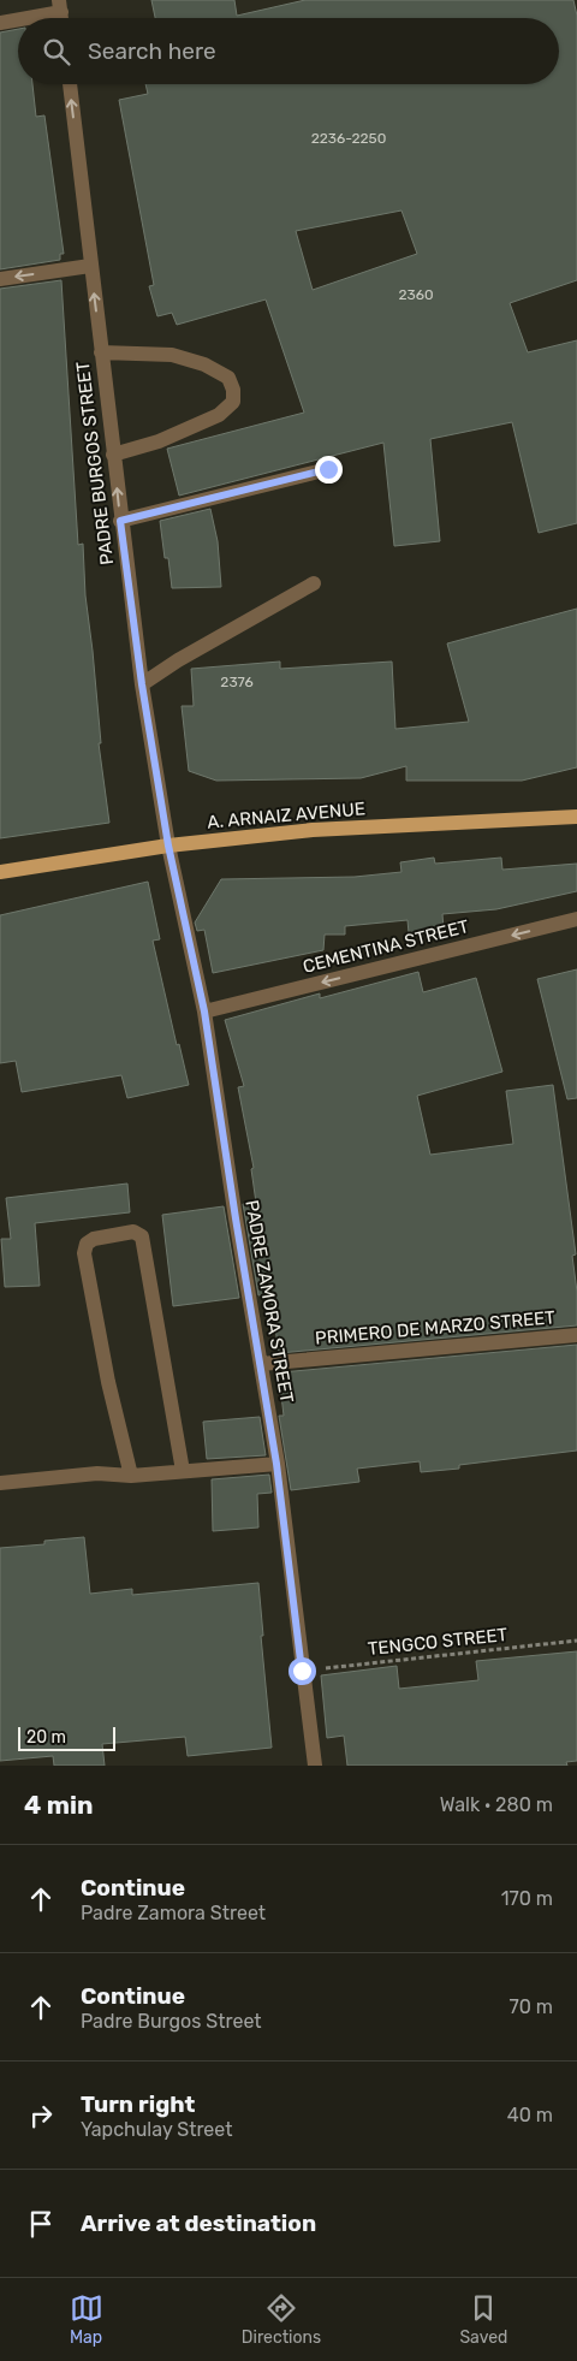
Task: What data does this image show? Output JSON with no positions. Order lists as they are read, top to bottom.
{
  "streets": {
    "main road": ["A. ARNAIZ AVENUE"],
    "street": [
      "PADRE BURGOS STREET",
      "CEMENTINA STREET",
      "PADRE ZAMORA STREET",
      "PRIMERO DE MARZO STREET"
    ],
    "path": ["TENGCO STREET"]
  },
  "crossings": [
    ["PADRE BURGOS STREET", "A. ARNAIZ AVENUE"],
    ["PADRE BURGOS STREET", "PADRE ZAMORA STREET"],
    ["A. ARNAIZ AVENUE", "PADRE ZAMORA STREET"],
    ["CEMENTINA STREET", "PADRE ZAMORA STREET"],
    ["PADRE ZAMORA STREET", "PRIMERO DE MARZO STREET"],
    ["PADRE ZAMORA STREET", "TENGCO STREET"]
  ],
  "one_way": ["PADRE BURGOS STREET", "CEMENTINA STREET"],
  "house_numbers": ["2236-2250", "2360", "2376"],
  "scale_bar": "20 m",
  "page": {
    "search": "Search here",
    "scale": "20 m",
    "heading": ["4 min", "Walk · 280 m"],
    "list": [
      ["Continue", "Padre Zamora Street", "170 m"],
      ["Continue", "Padre Burgos Street", "70 m"],
      ["Turn right", "Yapchulay Street", "40 m"],
      "Arrive at destination"
    ],
    "nav": ["Map", "Directions", "Saved"]
  }
}
